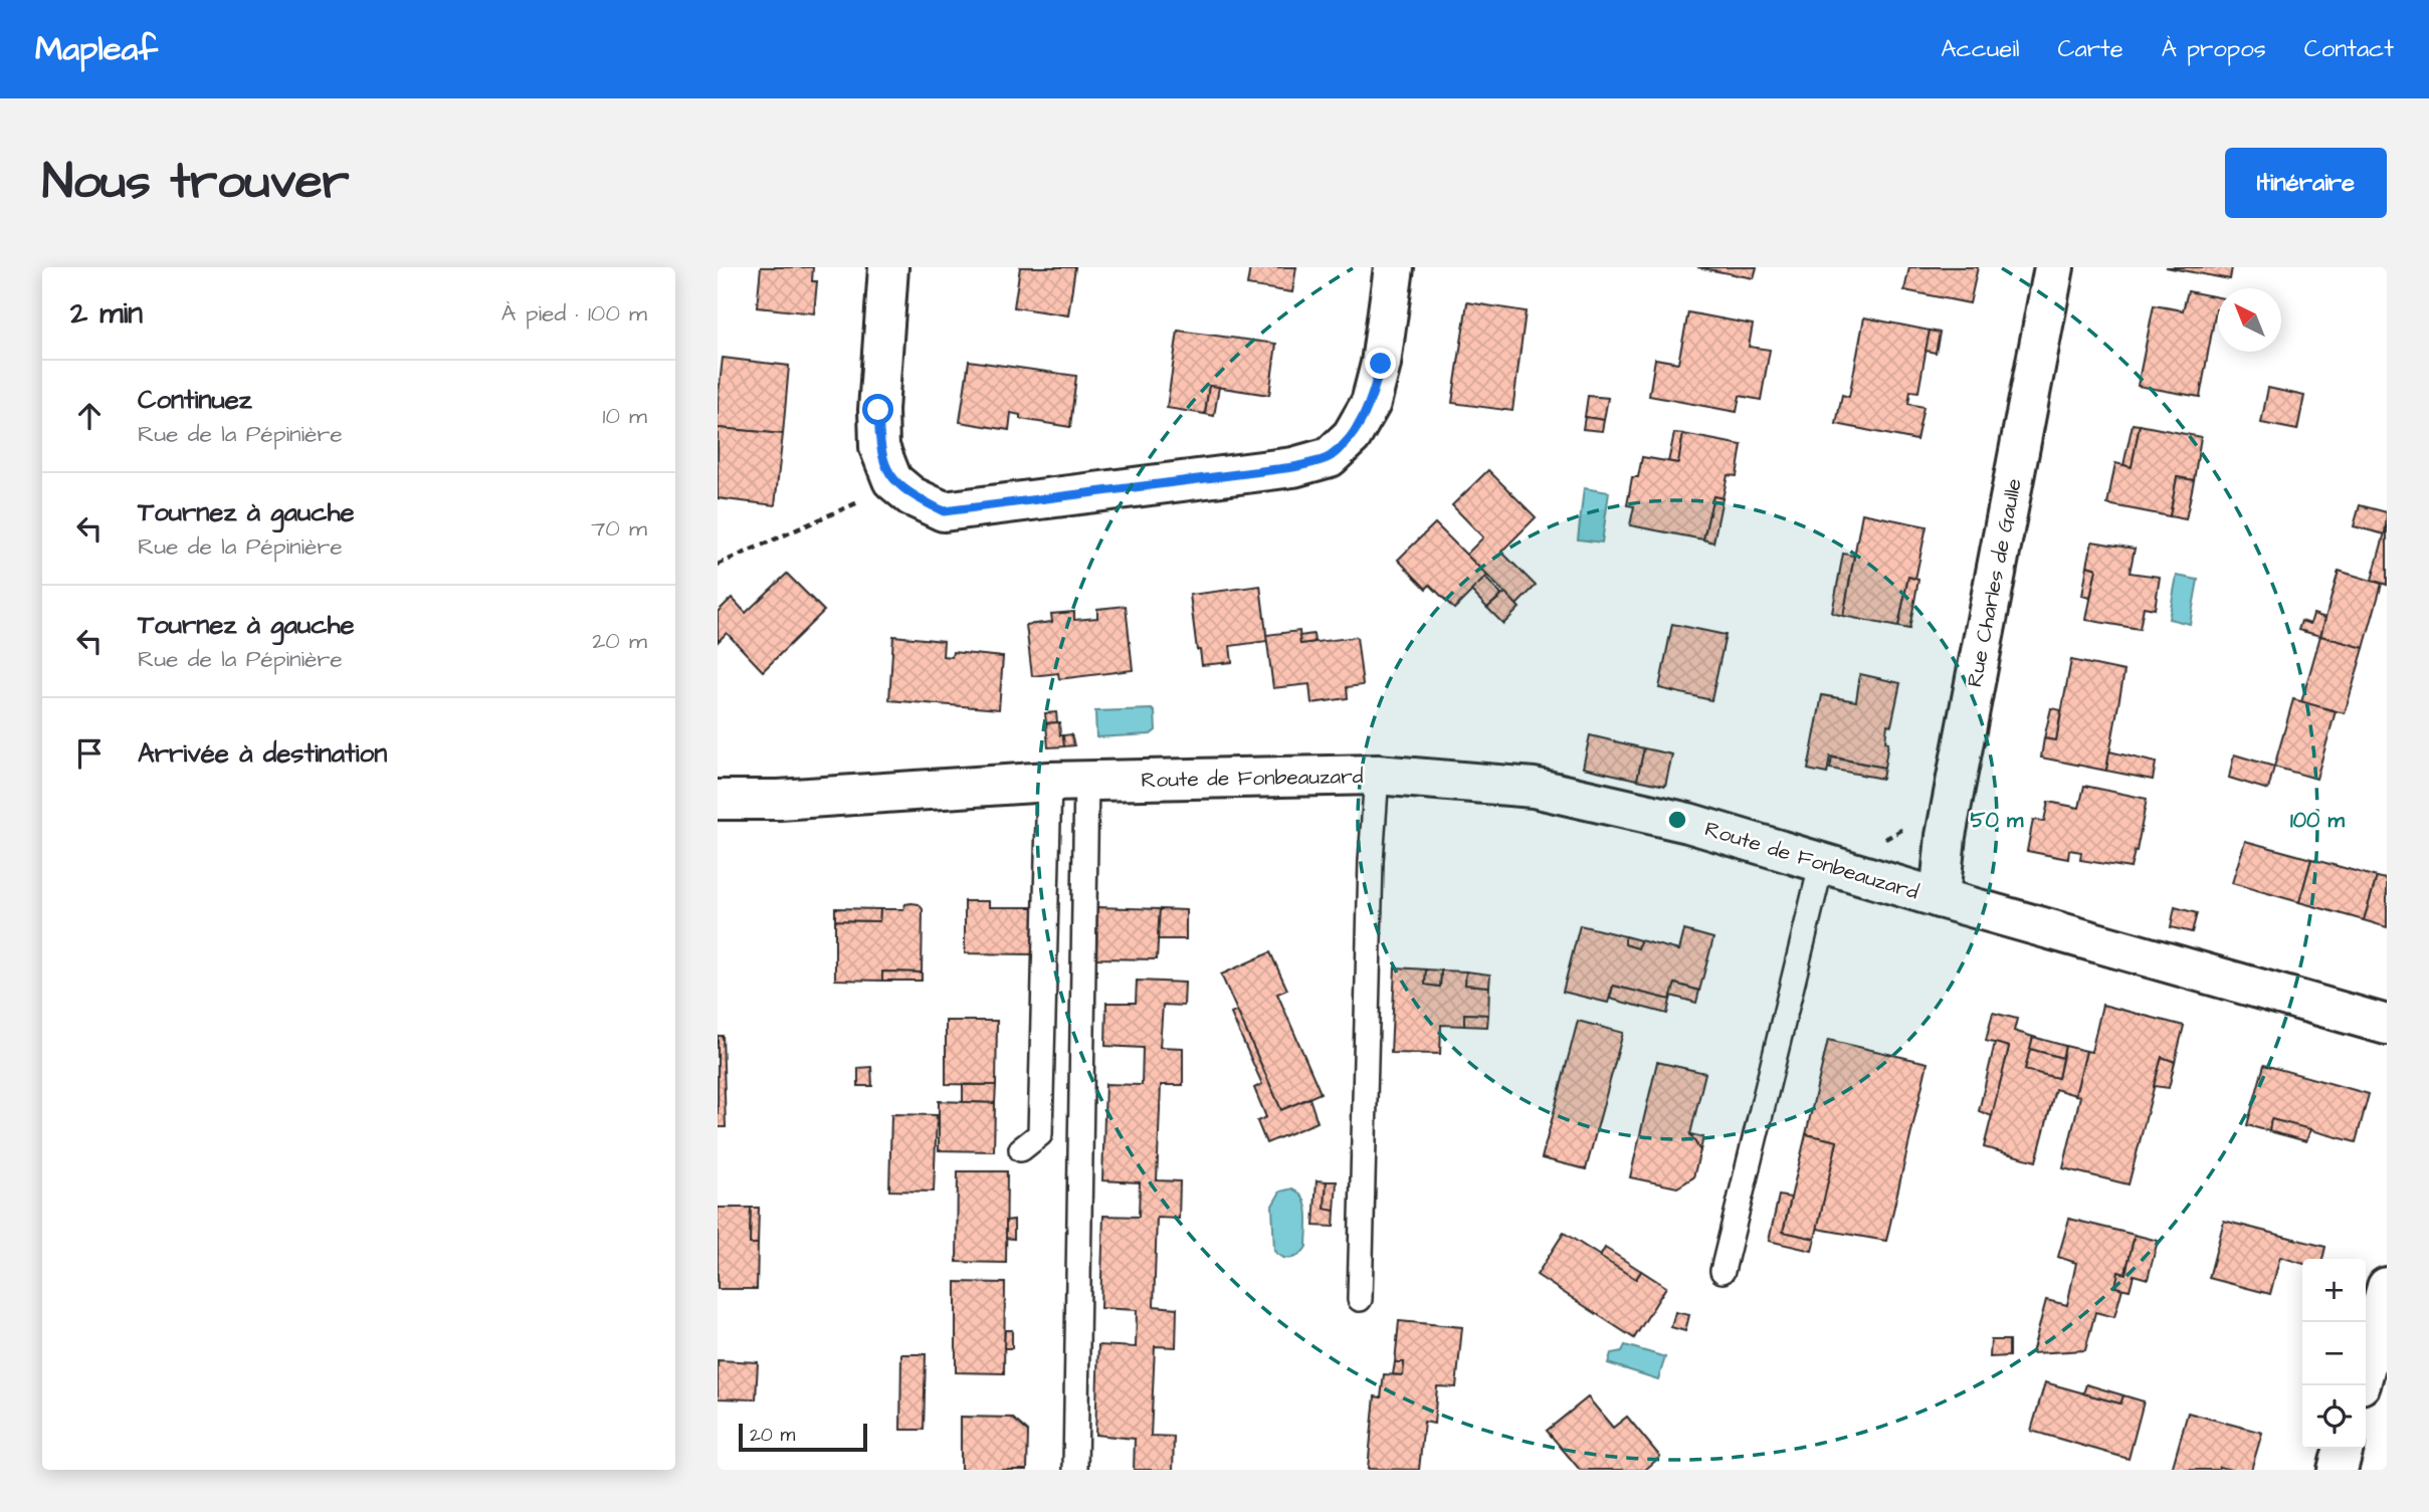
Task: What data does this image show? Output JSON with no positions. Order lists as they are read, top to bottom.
{
  "streets": {
    "street": ["Rue Charles de Gaulle", "Route de Fonbeauzard"]
  },
  "crossings": [
    ["Rue Charles de Gaulle", "Route de Fonbeauzard"]
  ],
  "scale_bar": "20 m",
  "north": "top left",
  "page": {
    "header": "Mapleaf",
    "nav": [
      "Accueil",
      "Carte",
      "À propos",
      "Contact"
    ],
    "buttons": "Itinéraire",
    "title": "Nous trouver",
    "heading": ["2 min", "À pied · 100 m"],
    "list": [
      ["Continuez", "Rue de la Pépinière", "10 m"],
      ["Tournez à gauche", "Rue de la Pépinière", "70 m"],
      ["Tournez à gauche", "Rue de la Pépinière", "20 m"],
      "Arrivée à destination"
    ],
    "map_buttons": ["+", "−"],
    "scale": "20 m"
  },
  "rings": ["50 m", "100 m"]
}
